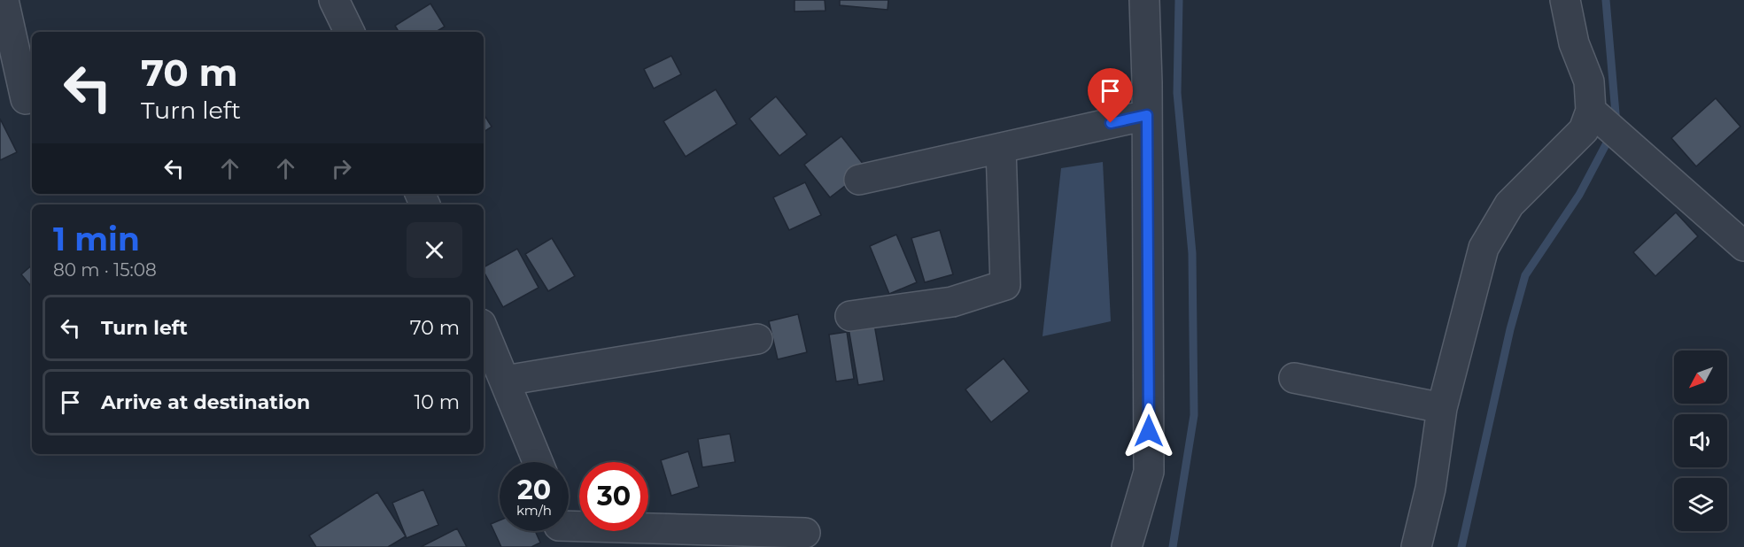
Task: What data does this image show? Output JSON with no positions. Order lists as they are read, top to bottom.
{
  "north": "bottom left",
  "page": {
    "turn": ["70 m", "Turn left"],
    "heading": ["1 min", "80 m · 15:08"],
    "list": [
      {
        "name": "Turn left",
        "value": "70 m"
      },
      {
        "name": "Arrive at destination",
        "value": "10 m"
      }
    ],
    "speed": "20 km/h",
    "limit": "30"
  }
}
